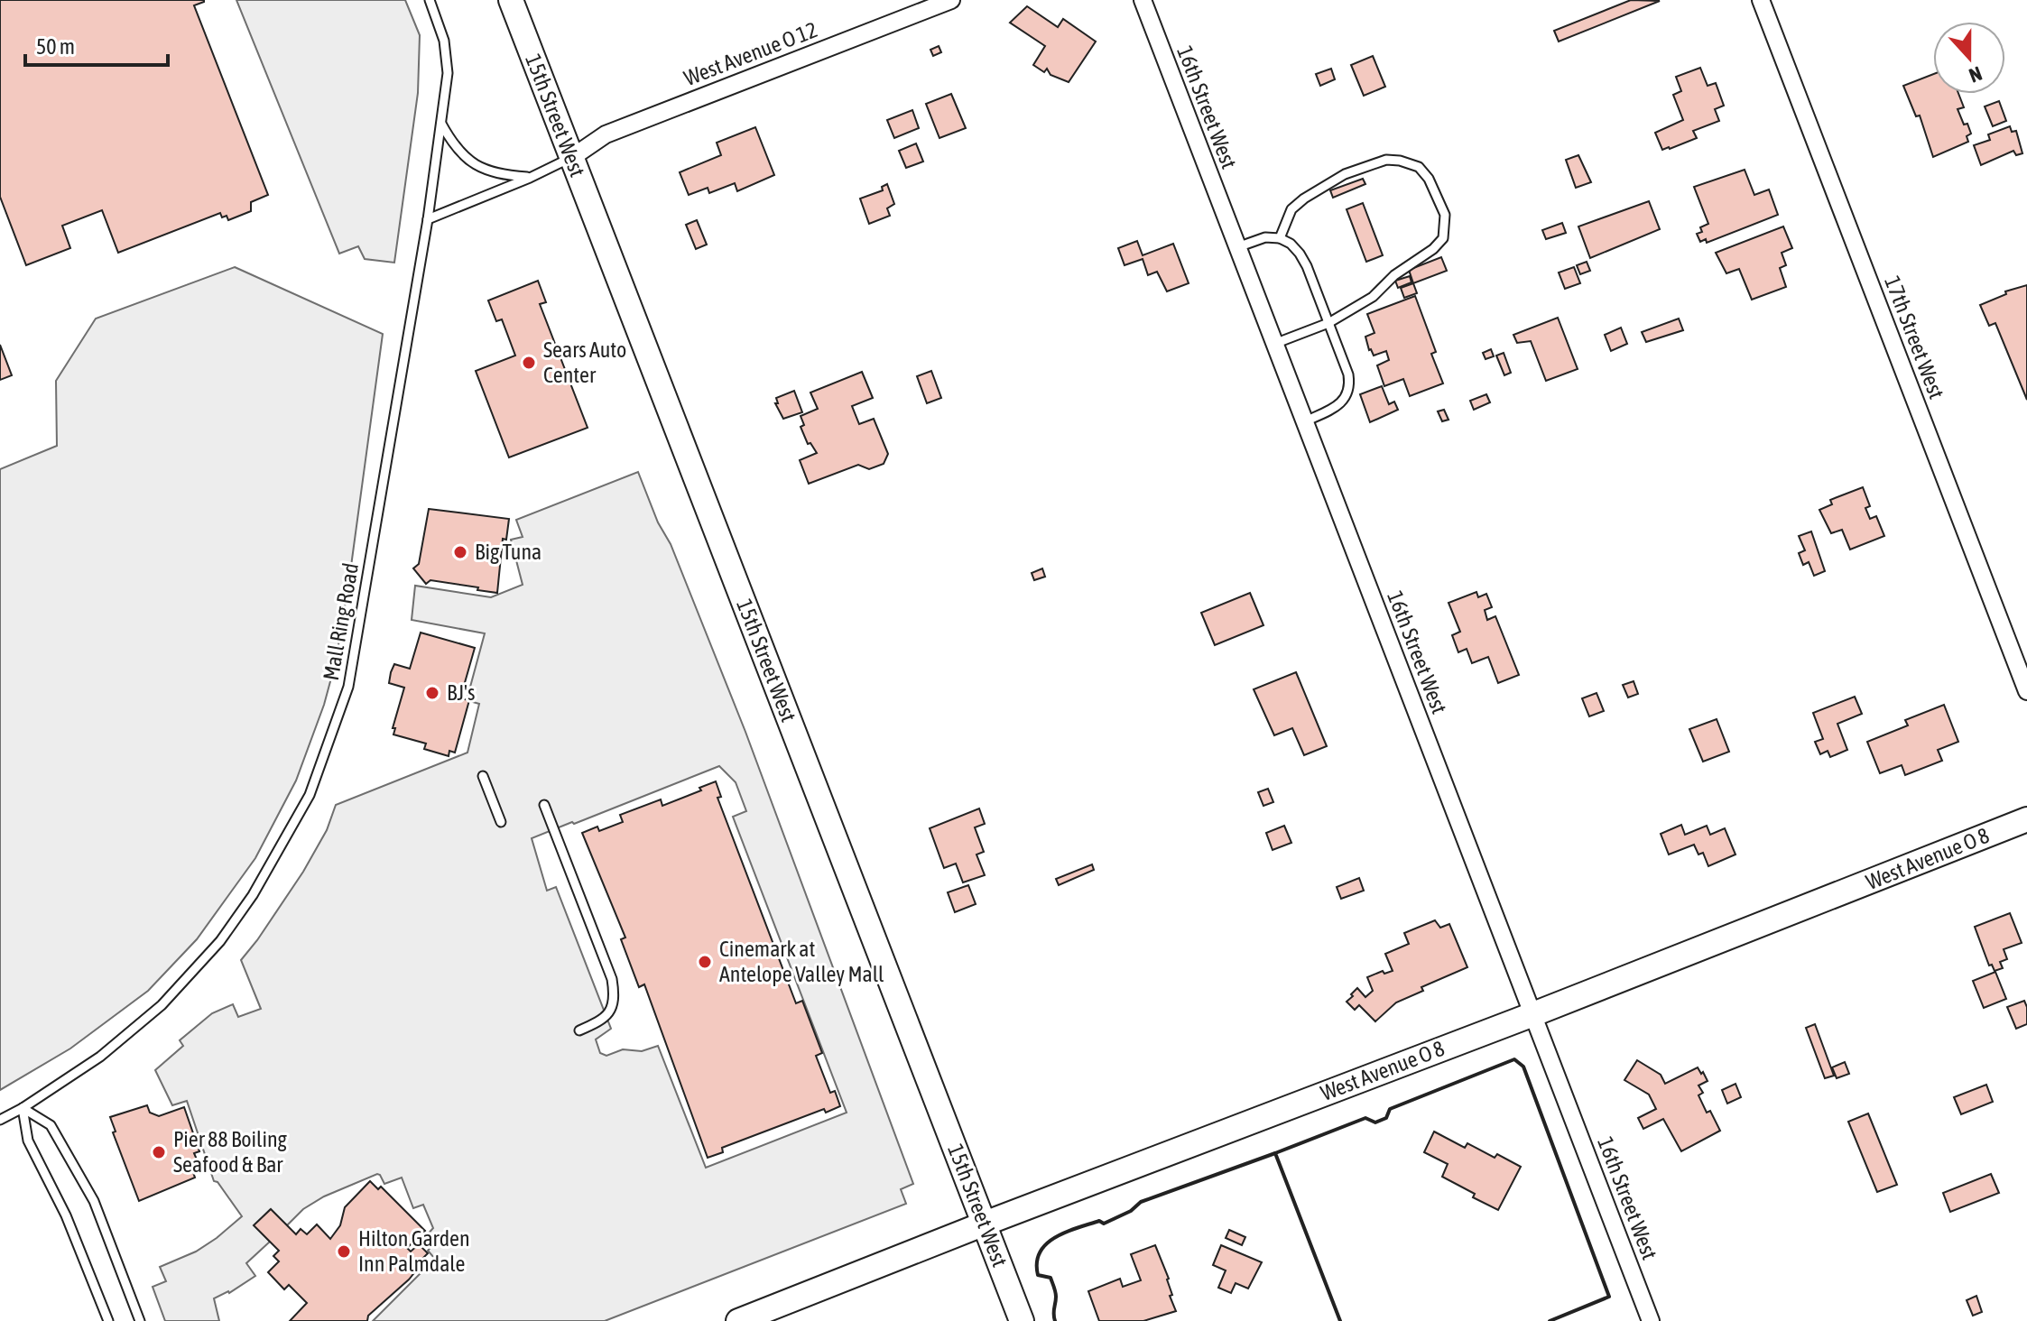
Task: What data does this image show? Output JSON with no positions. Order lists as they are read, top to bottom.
{
  "streets": {
    "street": [
      "West Avenue O 12",
      "16th Street West",
      "15th Street West",
      "17th Street West",
      "West Avenue O 8"
    ],
    "lane": ["Mall Ring Road"]
  },
  "crossings": [
    ["West Avenue O 12", "15th Street West"],
    ["16th Street West", "West Avenue O 8"],
    ["15th Street West", "West Avenue O 8"]
  ],
  "places": [
    "Sears Auto Center",
    "Big Tuna",
    "BJ's",
    "Cinemark at Antelope Valley Mall",
    "Pier 88 Boiling Seafood & Bar",
    "Hilton Garden Inn Palmdale"
  ],
  "scale_bar": "50 m",
  "north": "bottom"
}
